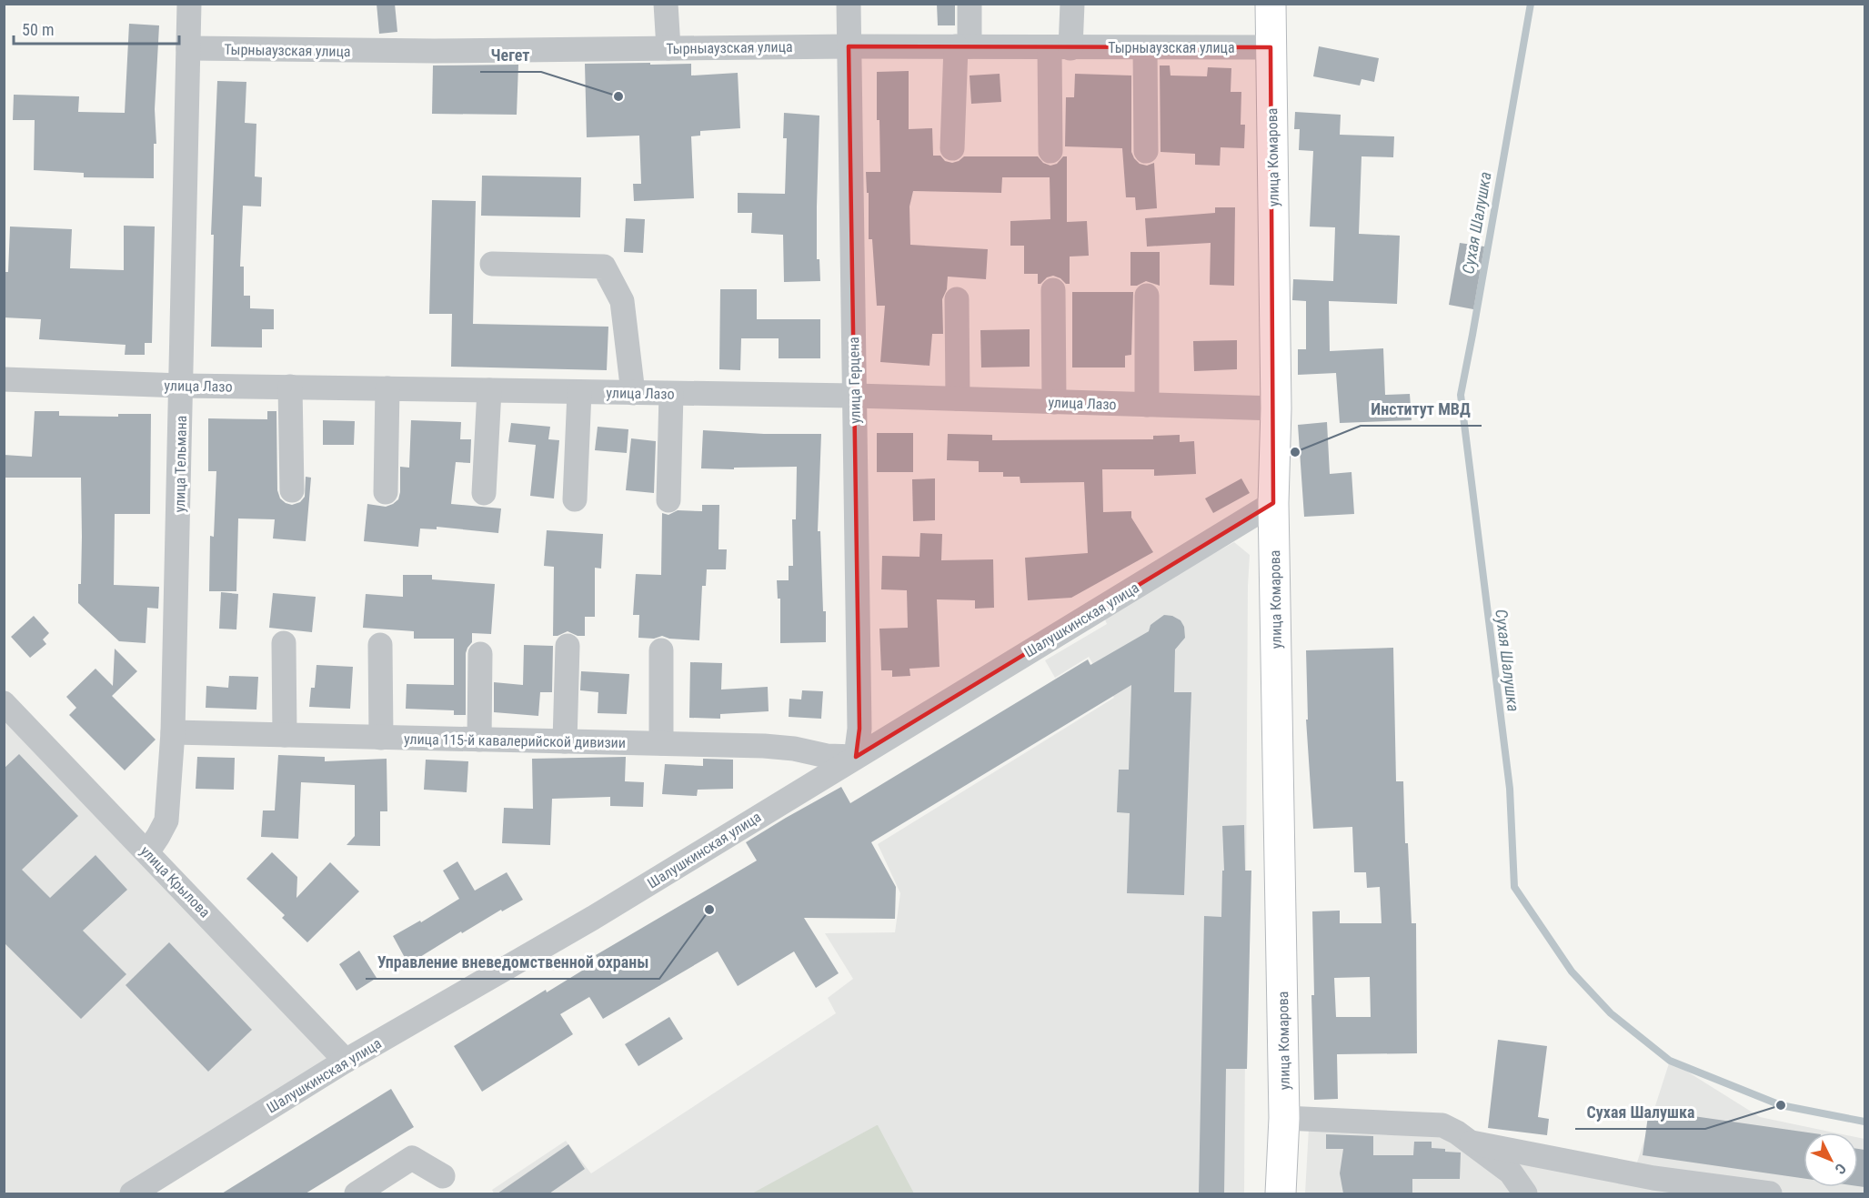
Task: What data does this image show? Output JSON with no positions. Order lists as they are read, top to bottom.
{
  "streets": {
    "main road": ["улица Комарова"],
    "street": [
      "Тырныаузская улица",
      "улица Герцена",
      "улица Лазо",
      "улица Тельмана",
      "Шалушкинская улица",
      "улица 115-й кавалерийской дивизии",
      "улица Крылова"
    ]
  },
  "crossings": [
    ["Тырныаузская улица", "улица Комарова"],
    ["Тырныаузская улица", "улица Герцена"],
    ["Тырныаузская улица", "улица Тельмана"],
    ["улица Комарова", "улица Лазо"],
    ["улица Комарова", "Шалушкинская улица"],
    ["улица Герцена", "улица Лазо"],
    ["улица Герцена", "Шалушкинская улица"],
    ["улица Герцена", "улица 115-й кавалерийской дивизии"],
    ["улица Лазо", "улица Тельмана"],
    ["улица Тельмана", "улица 115-й кавалерийской дивизии"],
    ["улица Тельмана", "улица Крылова"],
    ["Шалушкинская улица", "улица 115-й кавалерийской дивизии"],
    ["Шалушкинская улица", "улица Крылова"]
  ],
  "water": ["Сухая Шалушка"],
  "places": [
    "Чегет",
    "Институт МВД",
    "Управление вневедомственной охраны",
    "Сухая Шалушка"
  ],
  "scale_bar": "50 m",
  "north": "bottom right"
}
